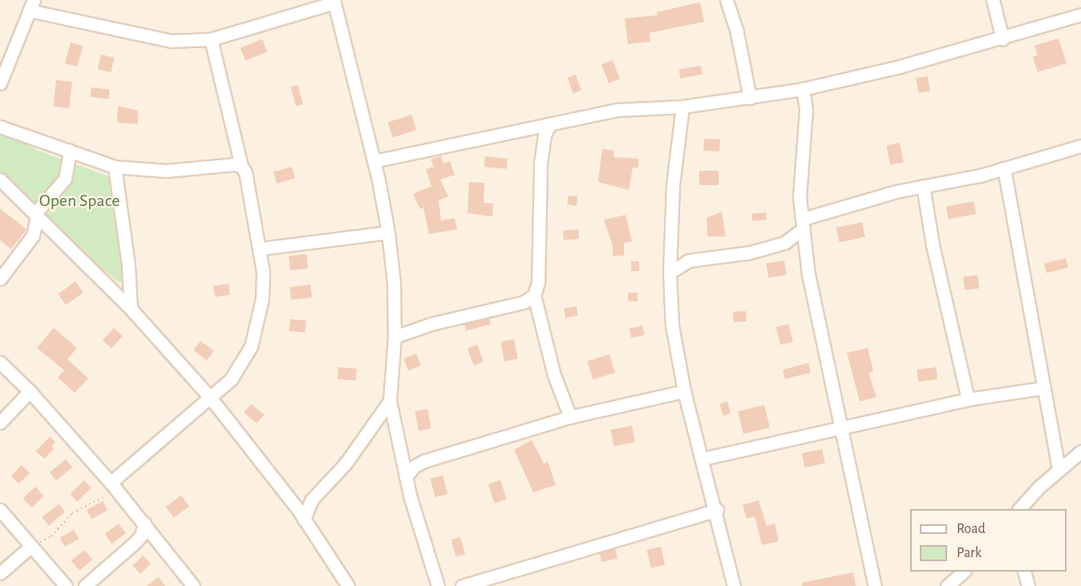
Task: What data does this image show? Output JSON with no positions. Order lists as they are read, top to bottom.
{
  "parks": ["Open Space"],
  "legend": ["Road", "Park"]
}
